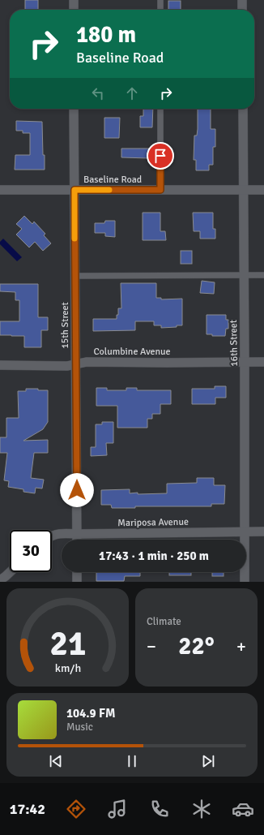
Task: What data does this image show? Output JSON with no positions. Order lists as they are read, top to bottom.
{
  "streets": {
    "street": [
      "Baseline Road",
      "15th Street",
      "16th Street",
      "Columbine Avenue",
      "Mariposa Avenue"
    ]
  },
  "crossings": [
    ["Baseline Road", "15th Street"],
    ["Baseline Road", "16th Street"],
    ["15th Street", "Columbine Avenue"],
    ["15th Street", "Mariposa Avenue"],
    ["16th Street", "Columbine Avenue"],
    ["16th Street", "Mariposa Avenue"]
  ],
  "page": {
    "turn": ["180 m", "Baseline Road"],
    "limit": "30",
    "trip": "17:43 · 1 min · 250 m",
    "tile": "Climate",
    "heat": ["−", "22°", "+"],
    "song": ["104.9 FM", "Music"],
    "tabs": "17:42",
    "gauge": ["21", "km/h"]
  }
}
